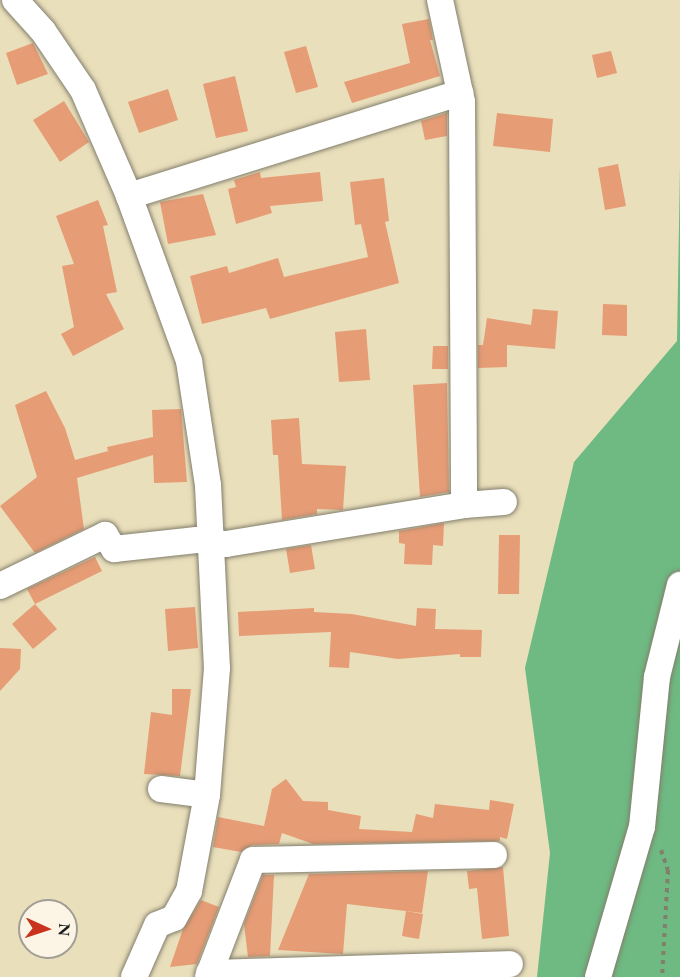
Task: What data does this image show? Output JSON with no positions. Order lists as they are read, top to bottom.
{
  "north": "right"
}
